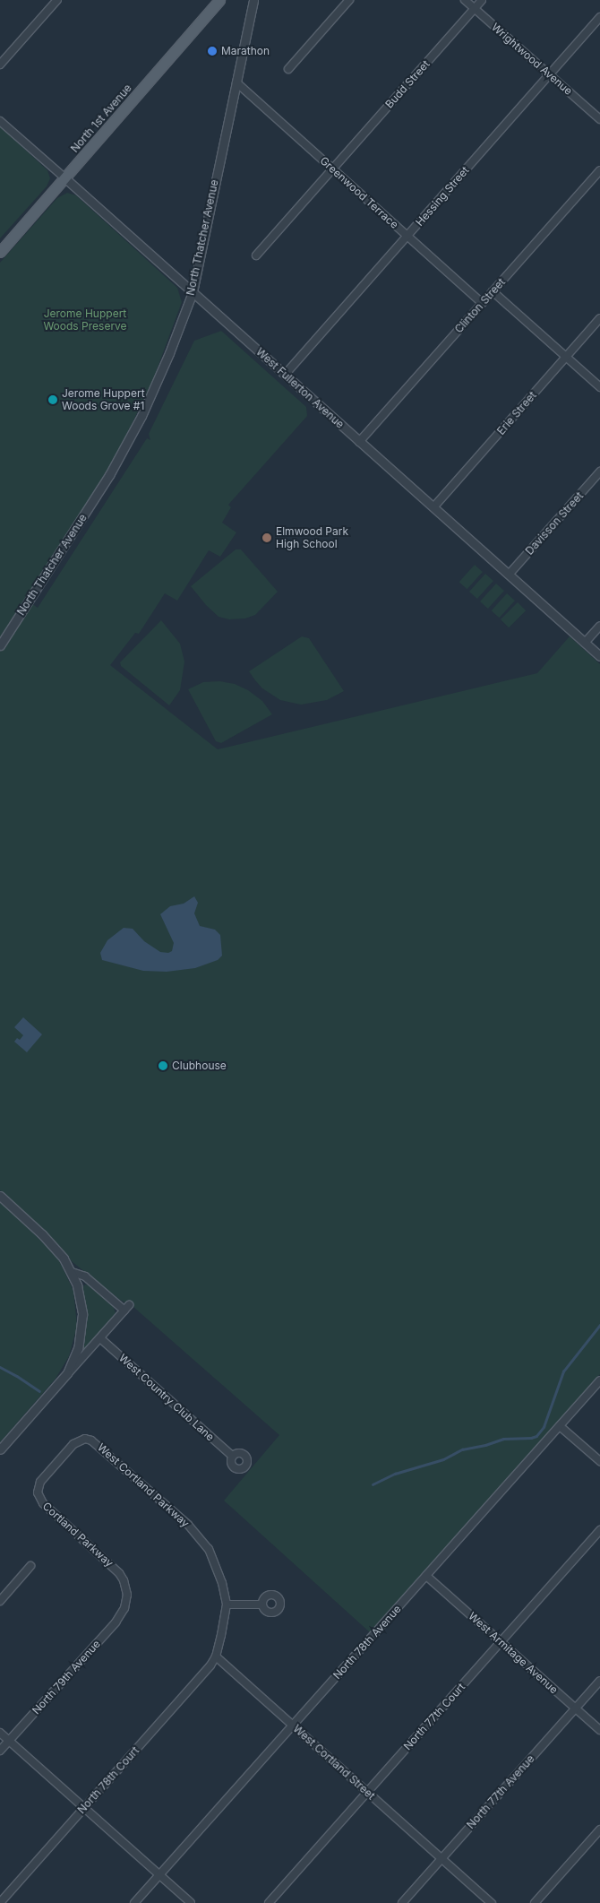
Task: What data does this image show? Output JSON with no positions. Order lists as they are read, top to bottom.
{
  "streets": {
    "main road": ["North 1st Avenue"],
    "street": [
      "Wrightwood Avenue",
      "Budd Street",
      "Greenwood Terrace",
      "Hessing Street",
      "North Thatcher Avenue",
      "Clinton Street",
      "West Fullerton Avenue",
      "Erie Street",
      "Davisson Street",
      "West Country Club Lane",
      "West Cortland Parkway",
      "Cortland Parkway",
      "North 78th Avenue",
      "West Armitage Avenue",
      "North 79th Avenue",
      "North 77th Court",
      "West Cortland Street",
      "North 78th Court",
      "North 77th Avenue"
    ]
  },
  "crossings": [
    ["Wrightwood Avenue", "Budd Street"],
    ["Wrightwood Avenue", "Hessing Street"],
    ["Budd Street", "Greenwood Terrace"],
    ["North 1st Avenue", "West Fullerton Avenue"],
    ["Greenwood Terrace", "Hessing Street"],
    ["Greenwood Terrace", "North Thatcher Avenue"],
    ["Greenwood Terrace", "Clinton Street"],
    ["Hessing Street", "West Fullerton Avenue"],
    ["North Thatcher Avenue", "West Fullerton Avenue"],
    ["Clinton Street", "West Fullerton Avenue"],
    ["West Fullerton Avenue", "Erie Street"],
    ["West Fullerton Avenue", "Davisson Street"],
    ["West Cortland Parkway", "Cortland Parkway"],
    ["Cortland Parkway", "North 79th Avenue"],
    ["North 78th Avenue", "West Armitage Avenue"],
    ["North 78th Avenue", "West Cortland Street"],
    ["West Armitage Avenue", "North 77th Court"],
    ["West Armitage Avenue", "North 77th Avenue"],
    ["North 77th Court", "West Cortland Street"],
    ["West Cortland Street", "North 78th Court"],
    ["West Cortland Street", "North 77th Avenue"]
  ],
  "parks": ["Jerome Huppert Woods Preserve"],
  "places": [
    "Marathon",
    "Jerome Huppert Woods Grove #1",
    "Elmwood Park High School",
    "Clubhouse"
  ]
}
